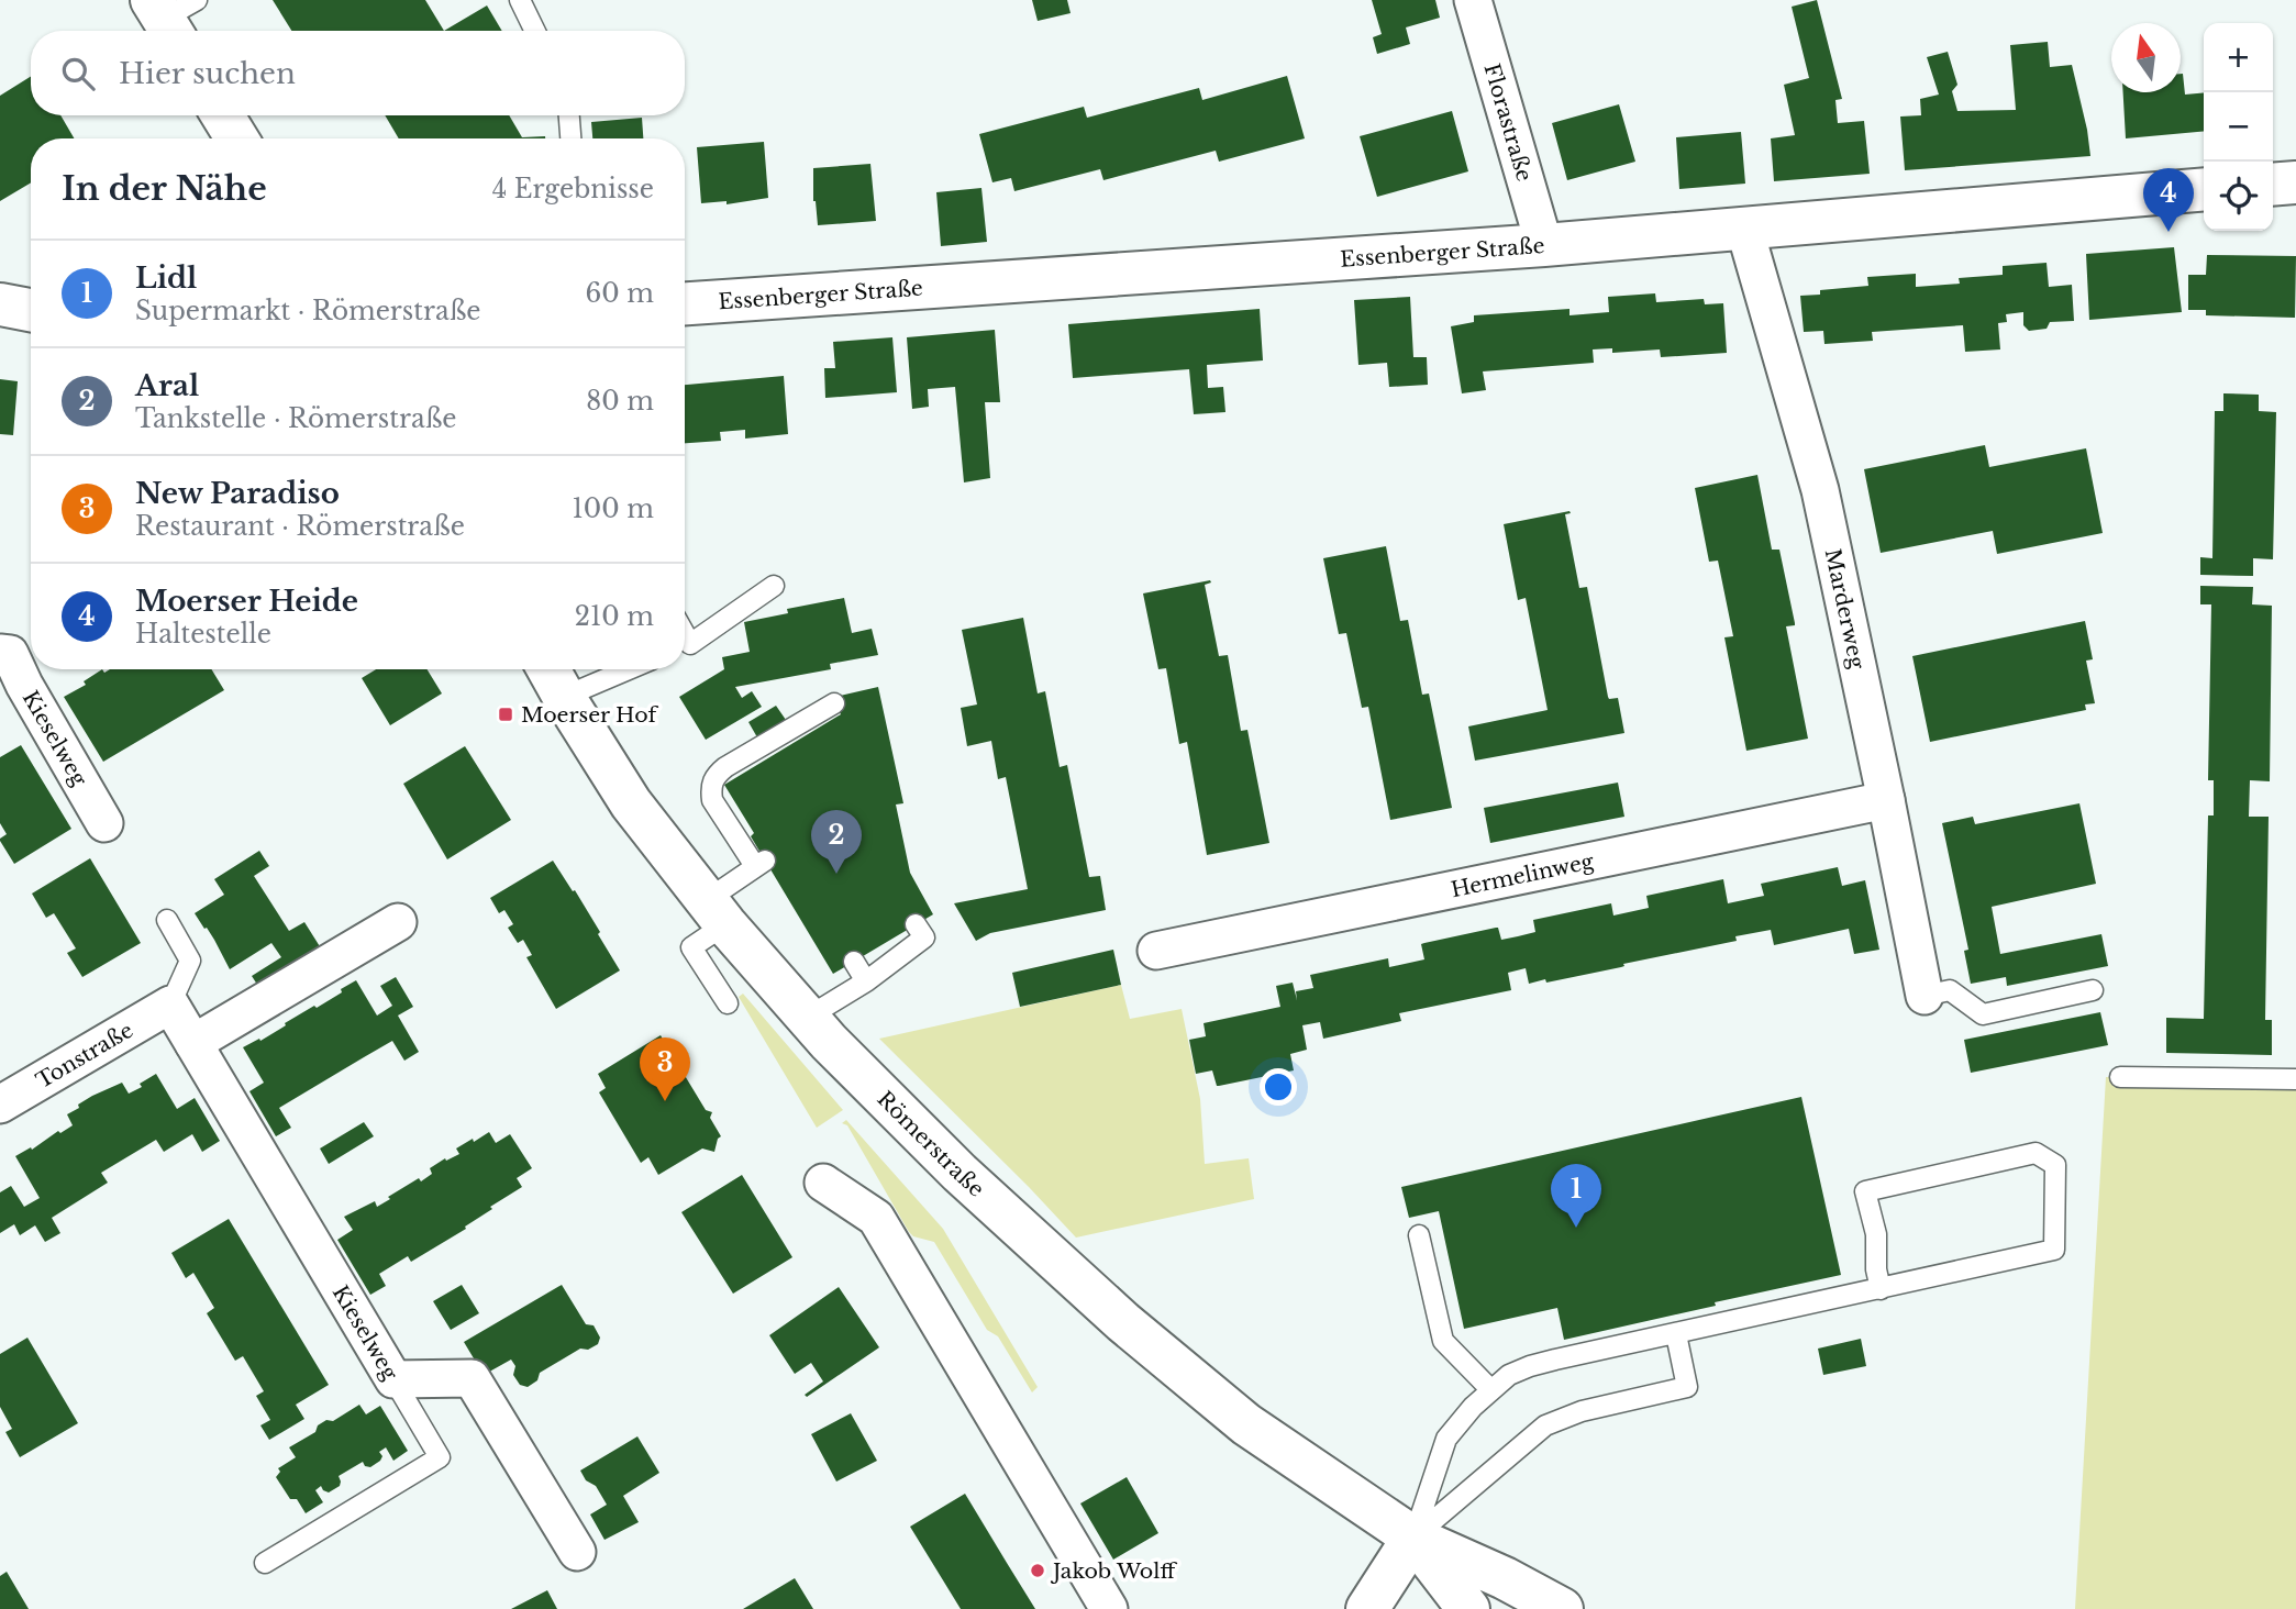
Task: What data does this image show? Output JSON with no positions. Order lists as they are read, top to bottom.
{
  "streets": {
    "main road": ["Essenberger Straße", "Römerstraße"],
    "street": [
      "Florastraße",
      "Marderweg",
      "Kieselweg",
      "Hermelinweg",
      "Tonstraße"
    ]
  },
  "crossings": [
    ["Florastraße", "Essenberger Straße"],
    ["Essenberger Straße", "Marderweg"],
    ["Marderweg", "Hermelinweg"],
    ["Kieselweg", "Tonstraße"]
  ],
  "places": {
    "transit": ["Moerser Hof"],
    "other": ["Jakob Wolff"]
  },
  "north": "top",
  "page": {
    "map_buttons": ["+", "−"],
    "search": "Hier suchen",
    "heading": ["In der Nähe", "4 Ergebnisse"],
    "pins": [
      "4",
      "2",
      "3",
      "1"
    ],
    "list": [
      {
        "mark": "1",
        "name": "Lidl",
        "note": "Supermarkt · Römerstraße",
        "value": "60 m"
      },
      {
        "mark": "2",
        "name": "Aral",
        "note": "Tankstelle · Römerstraße",
        "value": "80 m"
      },
      {
        "mark": "3",
        "name": "New Paradiso",
        "note": "Restaurant · Römerstraße",
        "value": "100 m"
      },
      {
        "mark": "4",
        "name": "Moerser Heide",
        "note": "Haltestelle",
        "value": "210 m"
      }
    ]
  }
}
